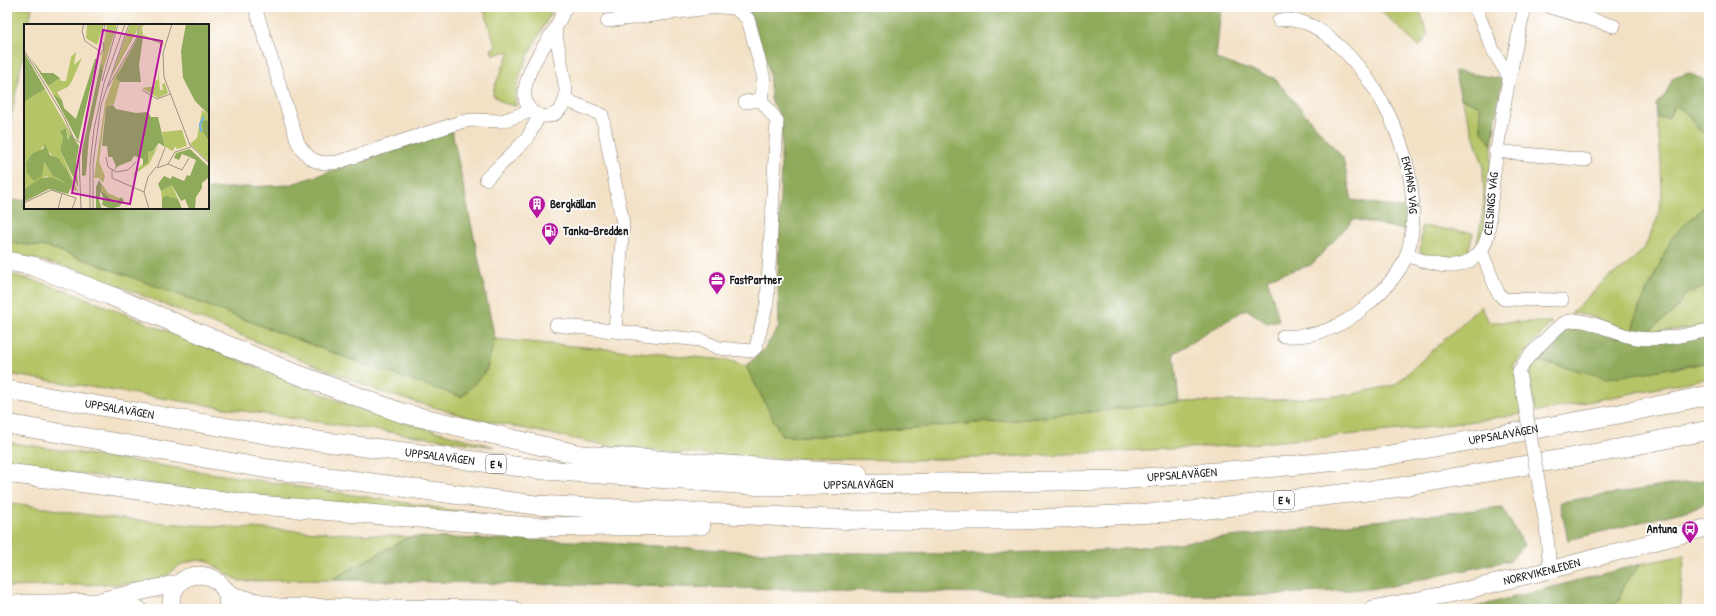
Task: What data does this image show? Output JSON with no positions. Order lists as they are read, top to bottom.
{
  "streets": {
    "highway": ["UPPSALAVÄGEN", "E 4"],
    "main road": ["NORRVIKENLEDEN"],
    "street": ["EKMANS VÄG", "CELSINGS VÄG"]
  },
  "crossings": [
    ["EKMANS VÄG", "CELSINGS VÄG"]
  ],
  "places": {
    "building": ["Bergkällan"],
    "fuel station": ["Tanka-Bredden"],
    "office": ["FastPartner"],
    "bus stop": ["Antuna"]
  }
}
